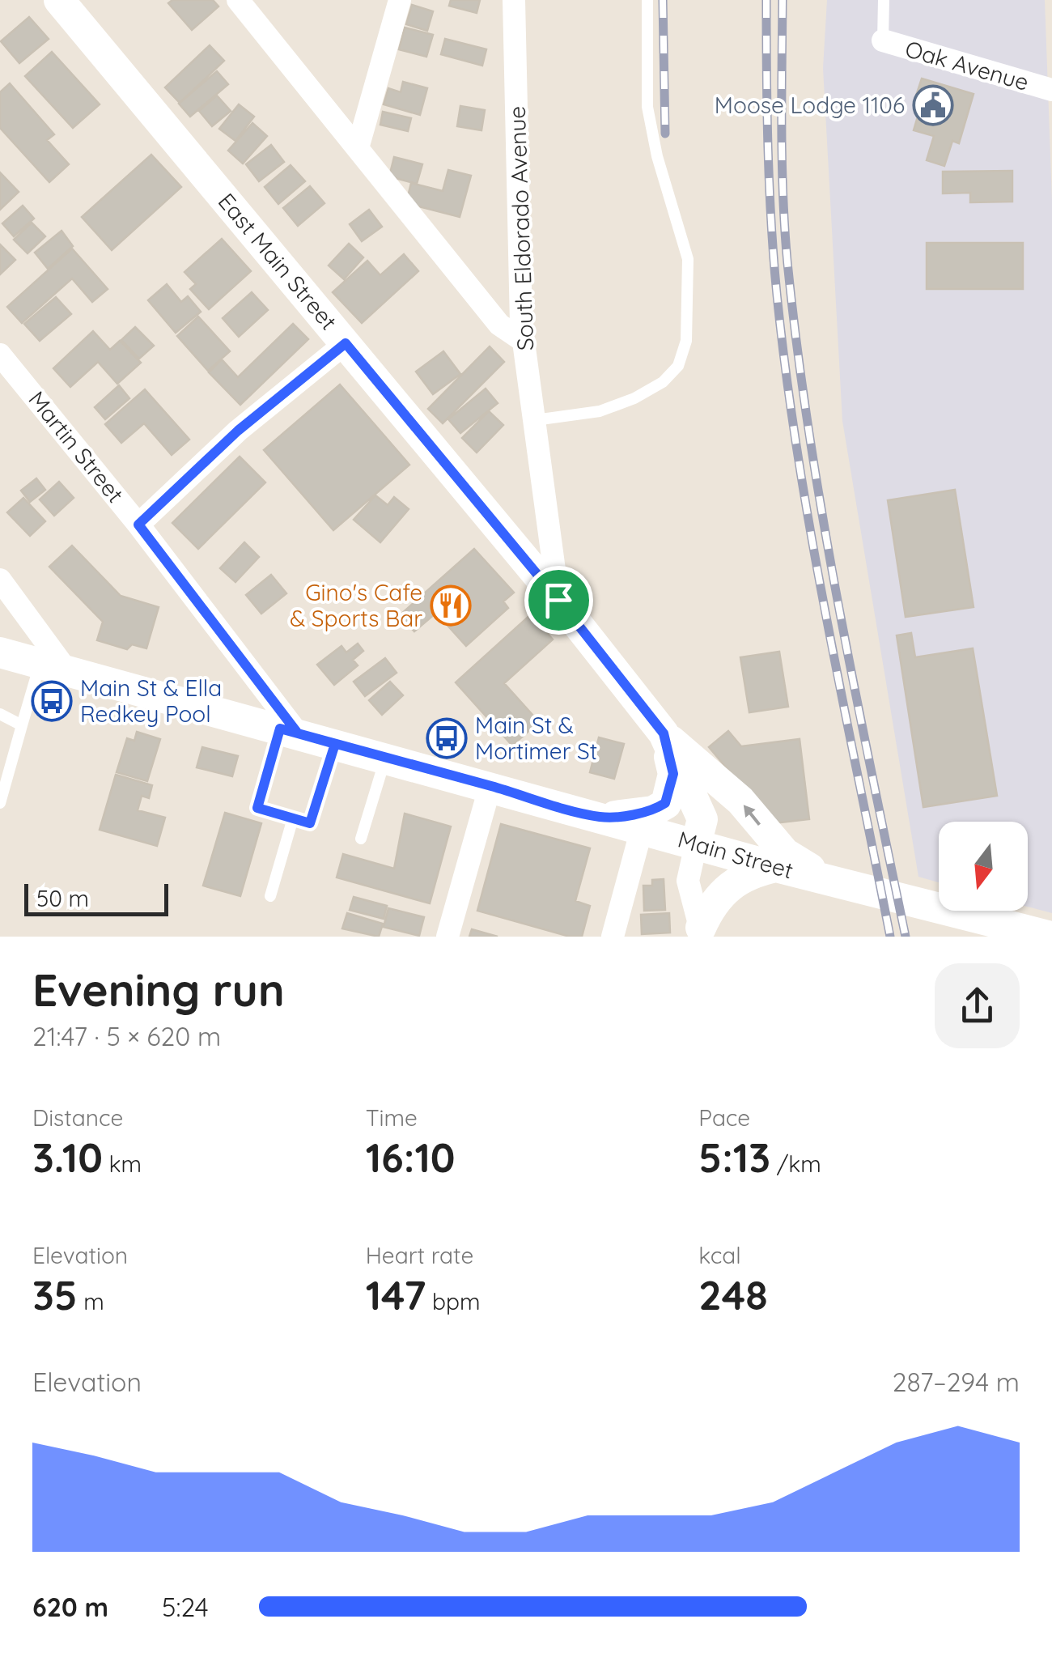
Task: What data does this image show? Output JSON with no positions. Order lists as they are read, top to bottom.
{
  "streets": {
    "street": [
      "Oak Avenue",
      "South Eldorado Avenue",
      "East Main Street",
      "Martin Street",
      "Main Street"
    ]
  },
  "crossings": [
    ["South Eldorado Avenue", "East Main Street"],
    ["East Main Street", "Main Street"],
    ["Martin Street", "Main Street"]
  ],
  "places": {
    "public building": ["Moose Lodge 1106"],
    "restaurant": ["Gino's Cafe & Sports Bar"],
    "bus stop": ["Main St & Ella Redkey Pool", "Main St & Mortimer St"]
  },
  "scale_bar": "50 m",
  "north": "bottom",
  "page": {
    "scale": "50 m",
    "heading": ["Evening run", "21:47 · 5 × 620 m"],
    "stats": [
      ["Distance", "3.10 km"],
      ["Time", "16:10"],
      ["Pace", "5:13 /km"],
      ["Elevation", "35 m"],
      ["Heart rate", "147 bpm"],
      ["kcal", "248"]
    ],
    "chart": ["Elevation", "287–294 m"],
    "list": [
      {
        "name": "620 m",
        "note": "5:24"
      }
    ]
  }
}
